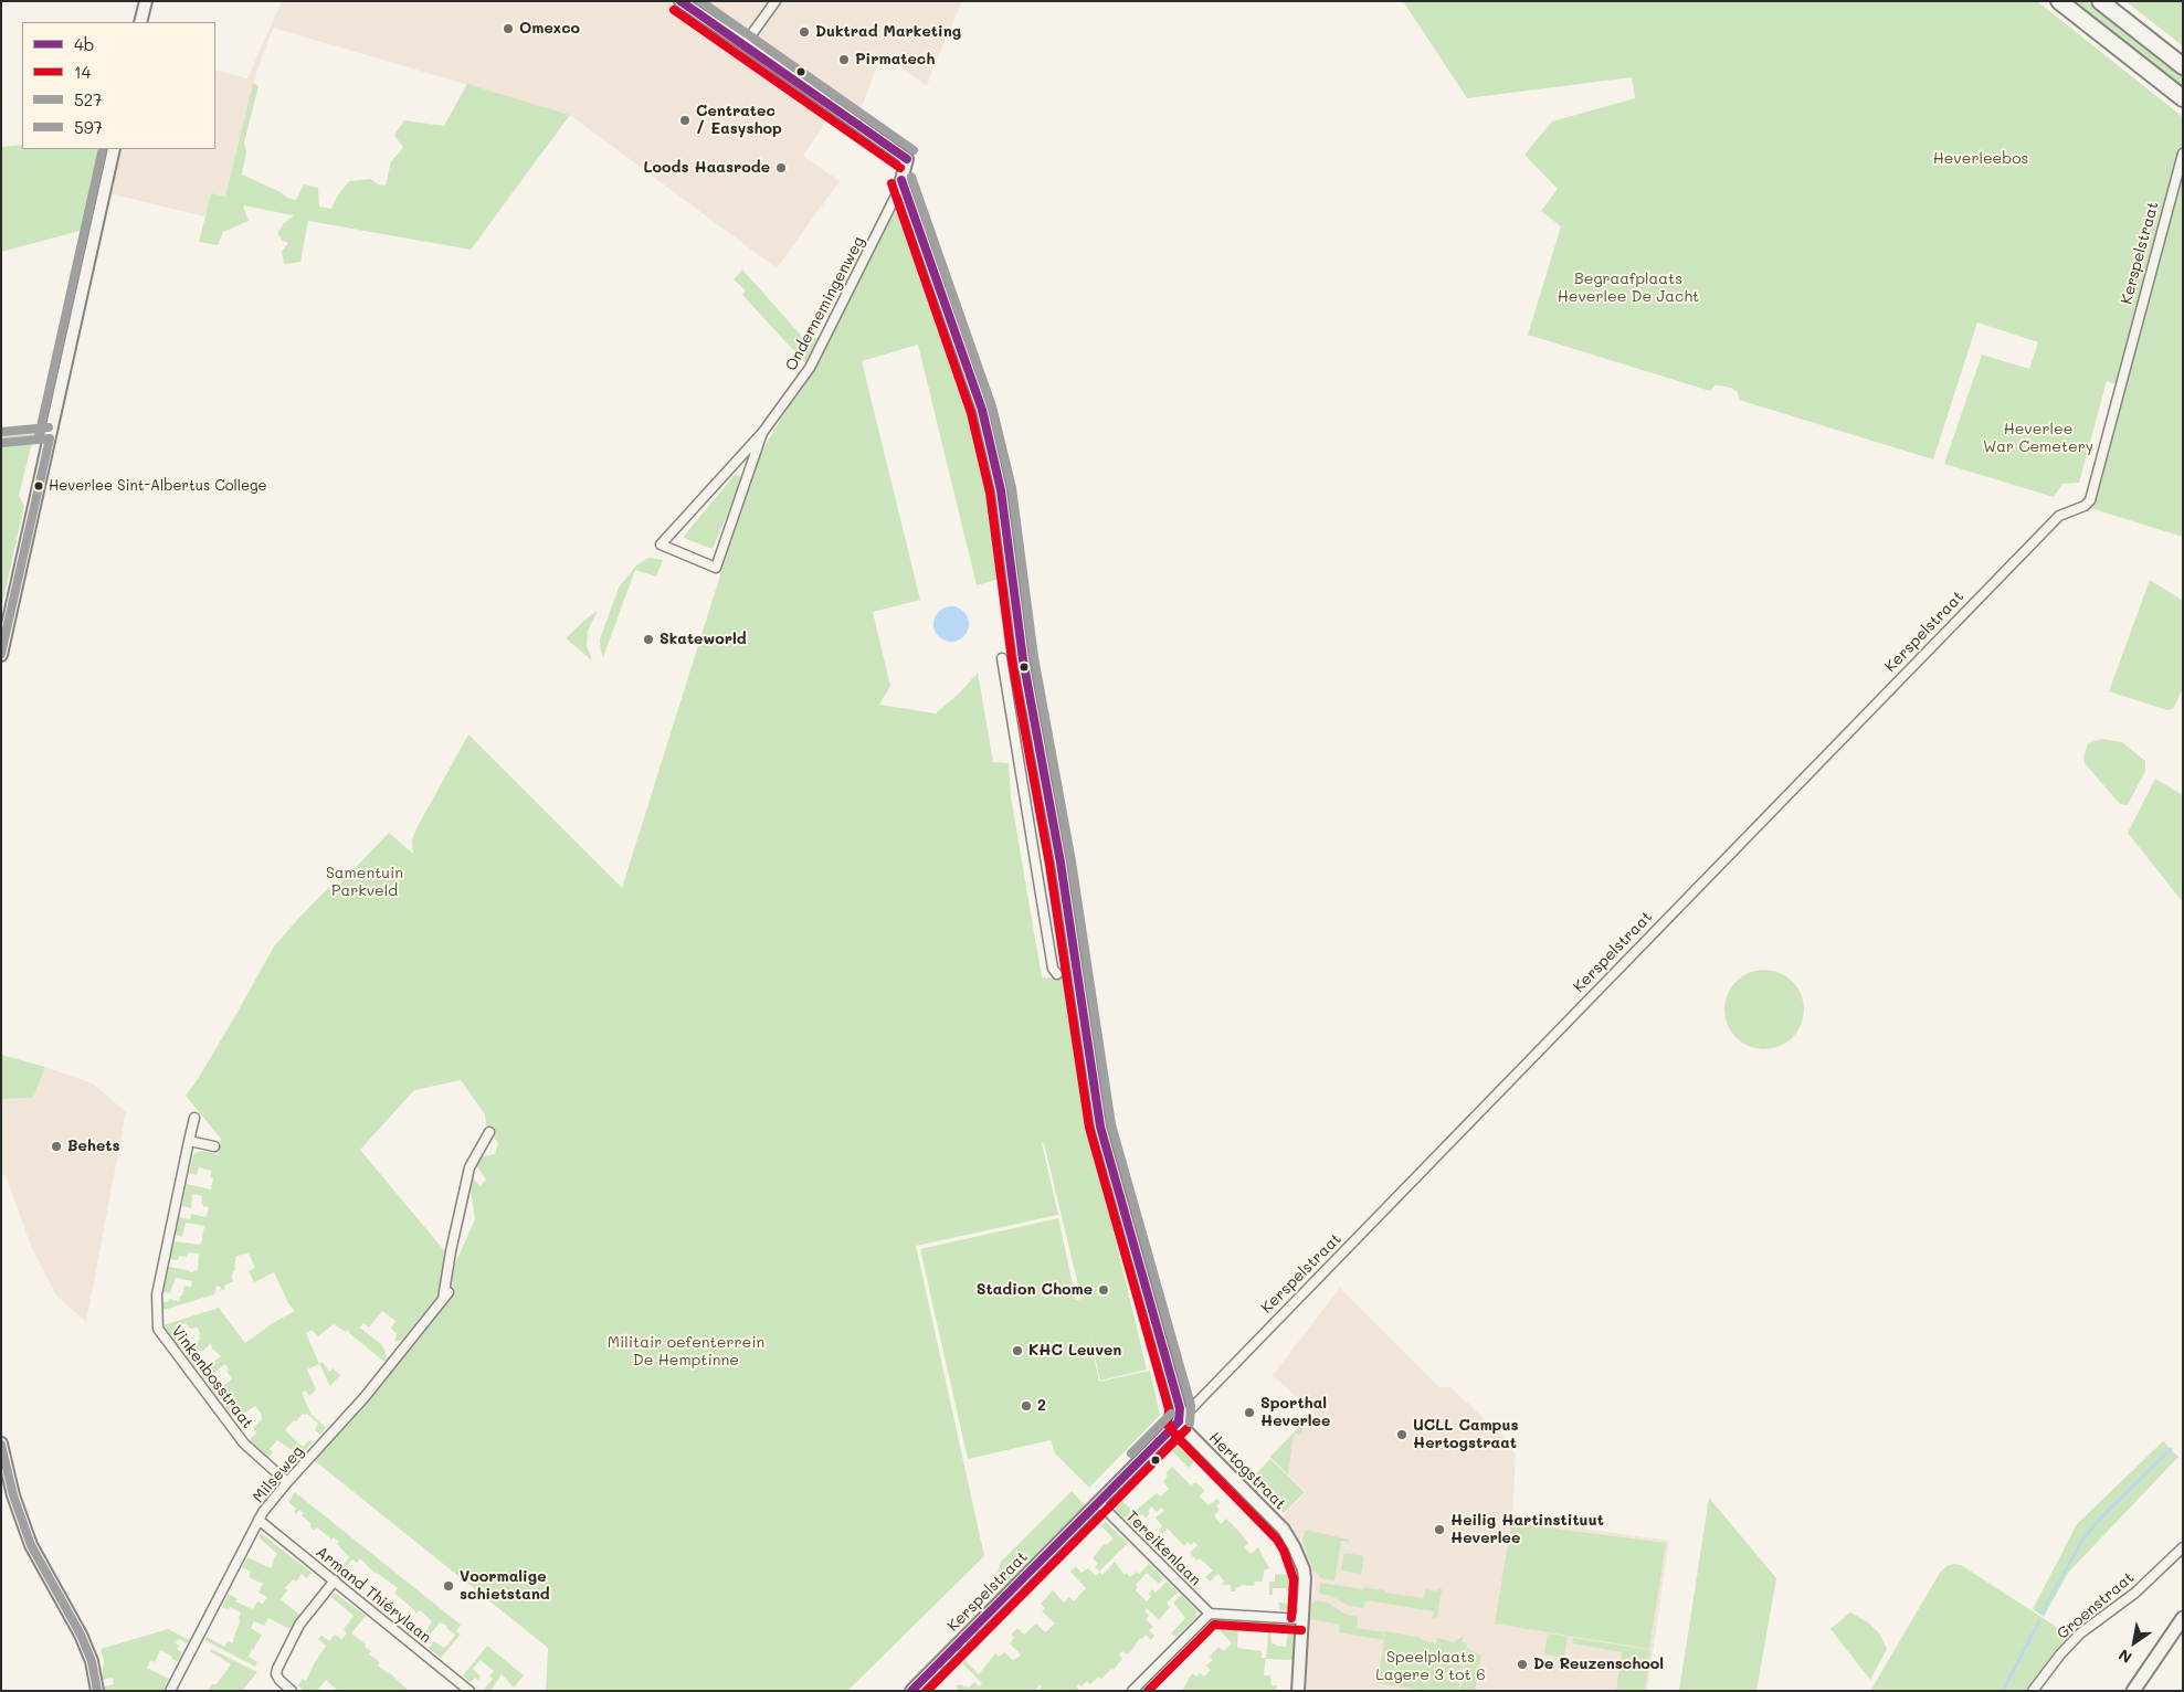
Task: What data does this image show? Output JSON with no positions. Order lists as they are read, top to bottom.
{
  "streets": {
    "street": [
      "Kerspelstraat",
      "Ondernemingenweg",
      "Vinkenbosstraat",
      "Hertogstraat",
      "Milseweg",
      "Tereikenlaan",
      "Armand Thiérylaan",
      "Groenstraat"
    ]
  },
  "crossings": [
    ["Kerspelstraat", "Hertogstraat"],
    ["Kerspelstraat", "Tereikenlaan"],
    ["Vinkenbosstraat", "Milseweg"],
    ["Milseweg", "Armand Thiérylaan"]
  ],
  "parks": [
    "Heverleebos",
    "Begraafplaats Heverlee De Jacht",
    "Heverlee War Cemetery",
    "Samentuin Parkveld",
    "Militair oefenterrein De Hemptinne",
    "Speelplaats Lagere 3 tot 6"
  ],
  "places": [
    "Omexco",
    "Duktrad Marketing",
    "Pirmatech",
    "Centratec / Easyshop",
    "Loods Haasrode",
    "Heverlee Sint-Albertus College",
    "Skateworld",
    "Behets",
    "Stadion Chome",
    "KHC Leuven",
    "2",
    "Sporthal Heverlee",
    "UCLL Campus Hertogstraat",
    "Heilig Hartinstituut Heverlee",
    "Voormalige schietstand",
    "De Reuzenschool"
  ],
  "lines": [
    "transit line 4b",
    "transit line 527",
    "transit line 14",
    "transit line 597"
  ],
  "legend": [
    "4b",
    "14",
    "527",
    "597"
  ],
  "north": "bottom left"
}
